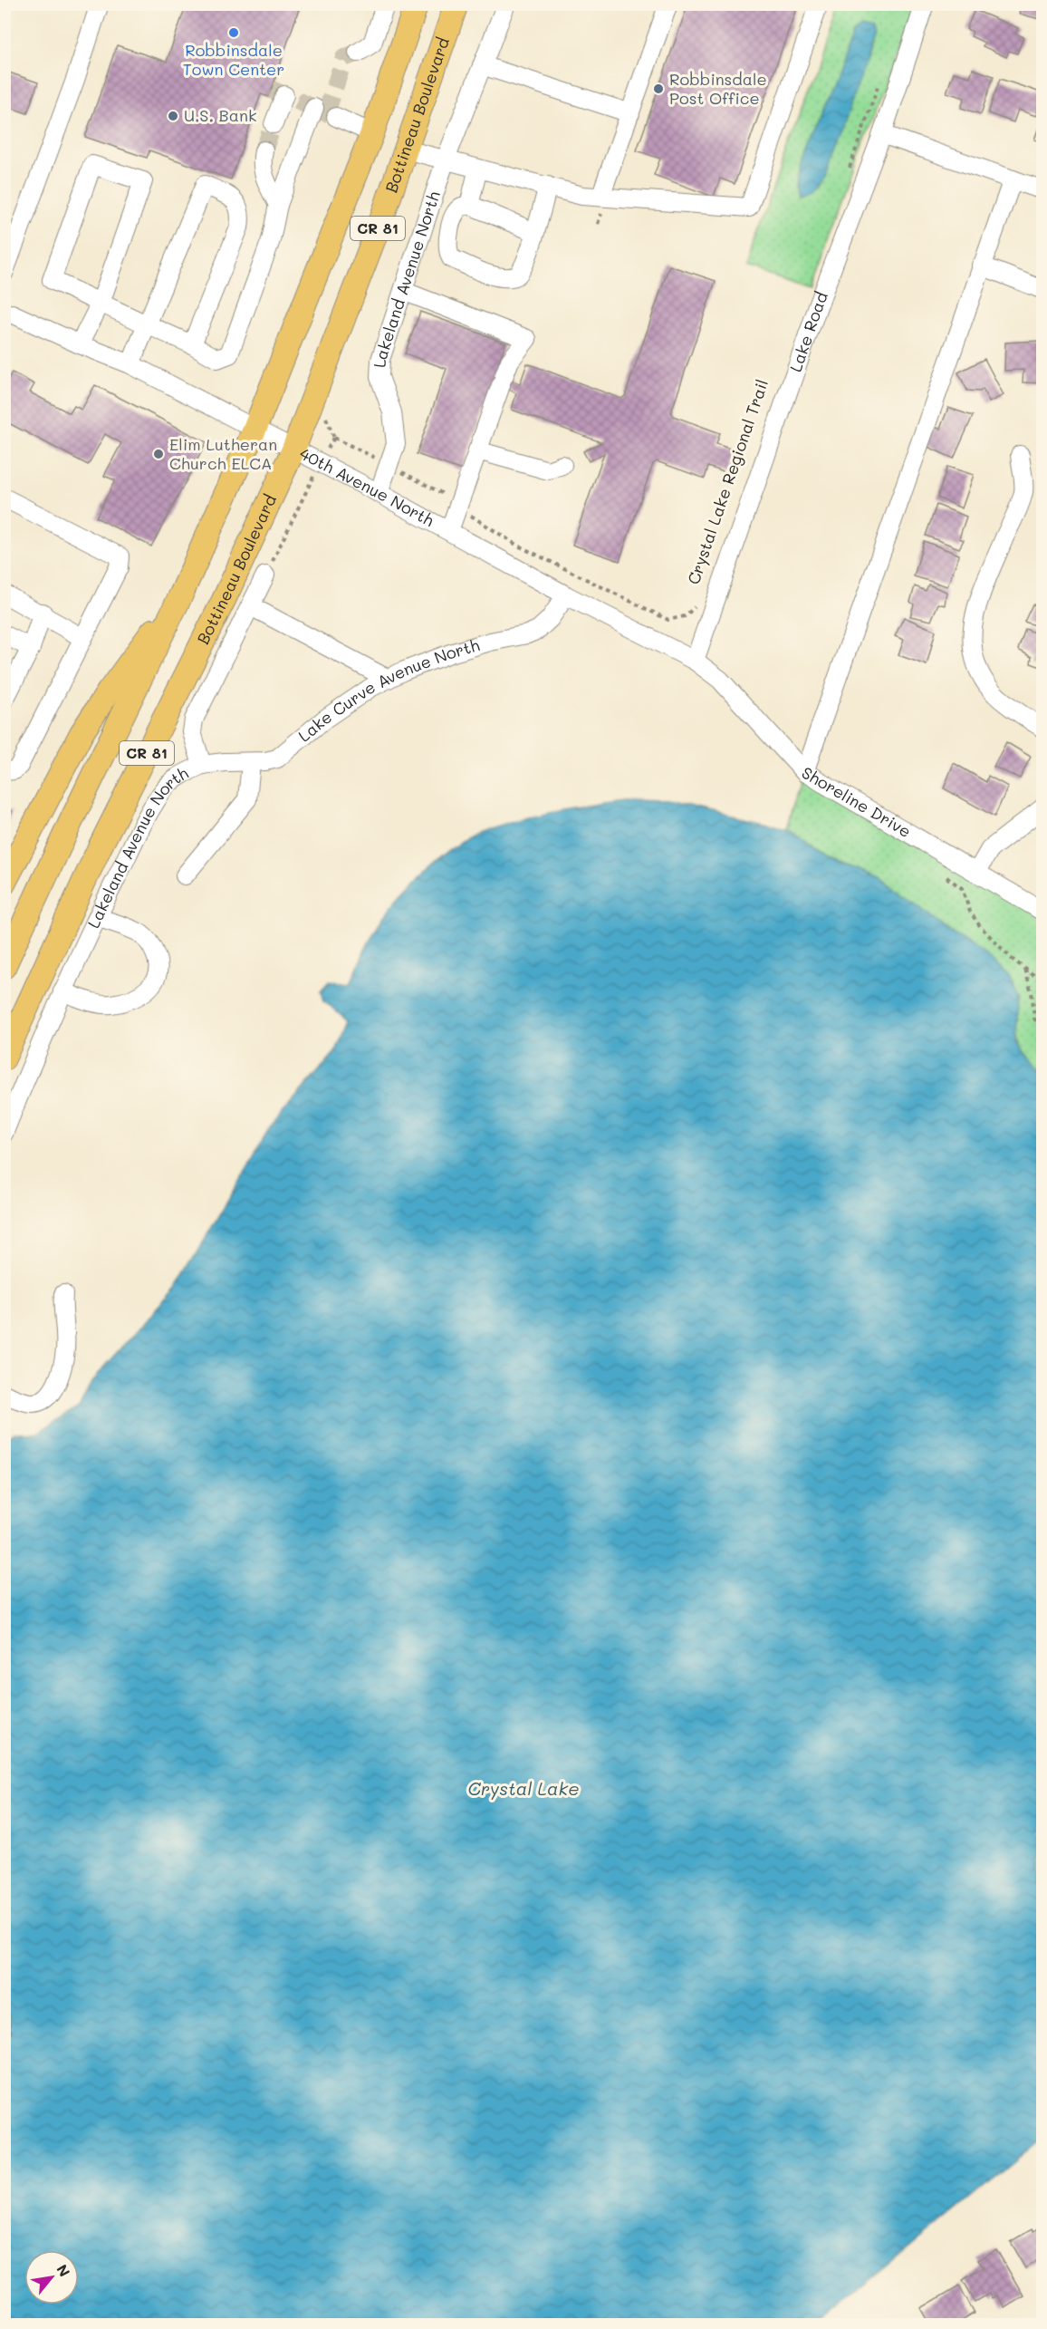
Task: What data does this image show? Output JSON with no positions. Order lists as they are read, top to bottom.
{
  "streets": {
    "main road": ["Bottineau Boulevard", "CR 81"],
    "street": [
      "Lakeland Avenue North",
      "Lake Road",
      "40th Avenue North",
      "Lake Curve Avenue North",
      "Shoreline Drive"
    ],
    "path": ["Crystal Lake Regional Trail"]
  },
  "crossings": [
    ["Bottineau Boulevard", "40th Avenue North"],
    ["CR 81", "40th Avenue North"],
    ["Lakeland Avenue North", "Crystal Lake Regional Trail"],
    ["Lakeland Avenue North", "40th Avenue North"],
    ["Lakeland Avenue North", "Lake Curve Avenue North"],
    ["Lake Road", "40th Avenue North"],
    ["Lake Road", "Shoreline Drive"],
    ["40th Avenue North", "Lake Curve Avenue North"],
    ["40th Avenue North", "Shoreline Drive"]
  ],
  "water": ["Crystal Lake"],
  "places": [
    "Robbinsdale Town Center",
    "Robbinsdale Post Office",
    "U.S. Bank",
    "Elim Lutheran Church ELCA"
  ],
  "north": "top right"
}
